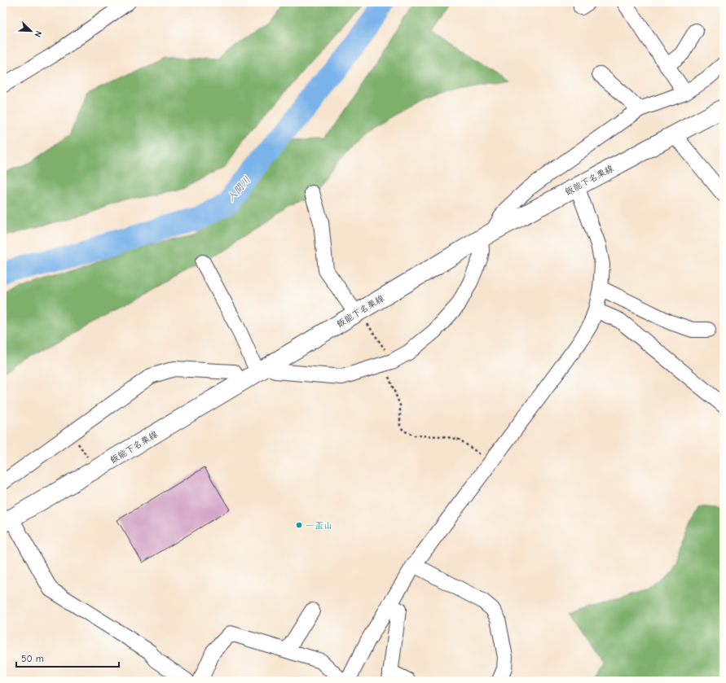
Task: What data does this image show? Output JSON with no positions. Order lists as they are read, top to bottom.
{
  "streets": {
    "main road": ["飯能下名栗線"]
  },
  "water": ["入間川"],
  "places": ["一盃山"],
  "scale_bar": "50 m",
  "north": "bottom right"
}
